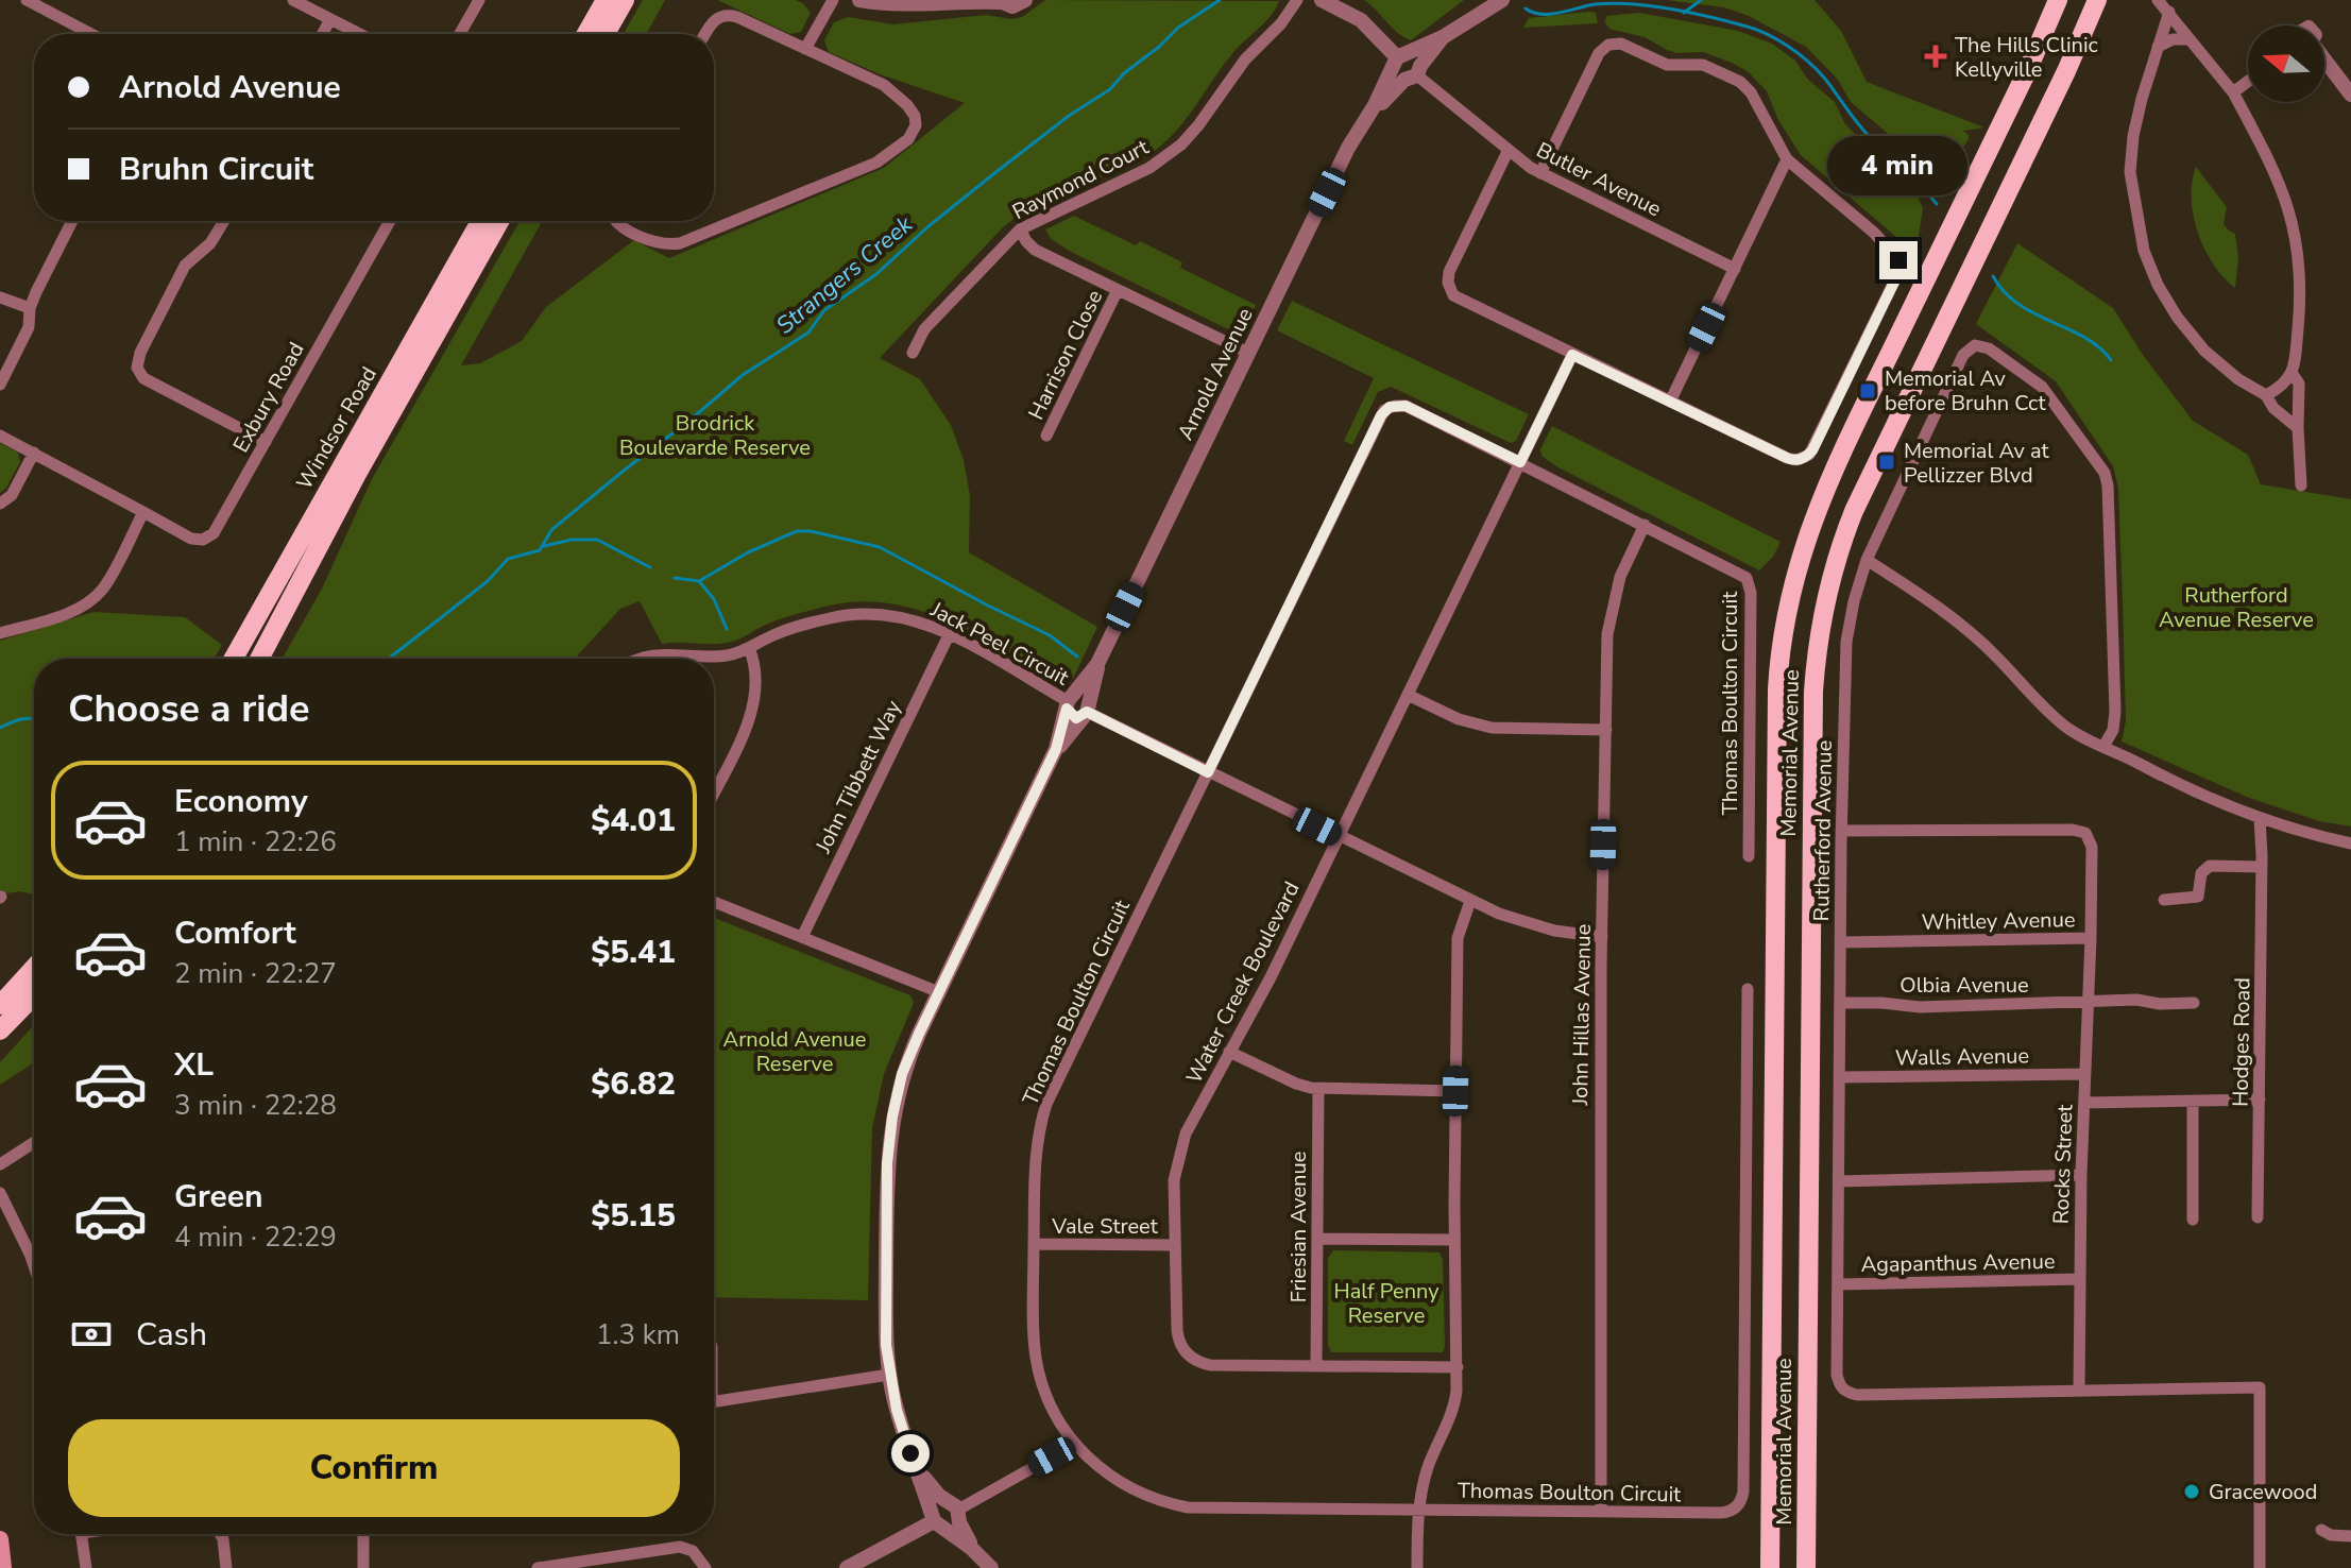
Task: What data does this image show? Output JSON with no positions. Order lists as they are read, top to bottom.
{
  "streets": {
    "main road": ["Windsor Road", "Memorial Avenue"],
    "street": [
      "Raymond Court",
      "Butler Avenue",
      "Harrison Close",
      "Arnold Avenue",
      "Exbury Road",
      "Jack Peel Circuit",
      "Thomas Boulton Circuit",
      "John Tibbett Way",
      "Rutherford Avenue",
      "Whitley Avenue",
      "Water Creek Boulevard",
      "Olbia Avenue",
      "John Hillas Avenue",
      "Hodges Road",
      "Walls Avenue",
      "Rocks Street",
      "Vale Street",
      "Friesian Avenue",
      "Agapanthus Avenue"
    ]
  },
  "crossings": [
    ["Butler Avenue", "Arnold Avenue"],
    ["Arnold Avenue", "Jack Peel Circuit"],
    ["Jack Peel Circuit", "John Tibbett Way"],
    ["Thomas Boulton Circuit", "Water Creek Boulevard"],
    ["Thomas Boulton Circuit", "John Hillas Avenue"],
    ["Thomas Boulton Circuit", "Vale Street"],
    ["Rutherford Avenue", "Whitley Avenue"],
    ["Rutherford Avenue", "Olbia Avenue"],
    ["Rutherford Avenue", "Walls Avenue"],
    ["Rutherford Avenue", "Rocks Street"],
    ["Rutherford Avenue", "Agapanthus Avenue"],
    ["Whitley Avenue", "Rocks Street"],
    ["Water Creek Boulevard", "Vale Street"],
    ["Water Creek Boulevard", "Friesian Avenue"],
    ["Olbia Avenue", "Rocks Street"],
    ["Walls Avenue", "Rocks Street"],
    ["Rocks Street", "Agapanthus Avenue"]
  ],
  "water": ["Strangers Creek"],
  "parks": [
    "Brodrick Boulevarde Reserve",
    "Rutherford Avenue Reserve",
    "Arnold Avenue Reserve",
    "Half Penny Reserve"
  ],
  "places": {
    "health": ["The Hills Clinic Kellyville"],
    "transit": ["Memorial Av before Bruhn Cct", "Memorial Av at Pellizzer Blvd"],
    "other": ["Gracewood"]
  },
  "north": "left",
  "page": {
    "banner": ["Arnold Avenue", "Bruhn Circuit"],
    "bubble": "4 min",
    "heading": "Choose a ride",
    "list": [
      {
        "name": "Economy",
        "note": "1 min · 22:26",
        "value": "$4.01"
      },
      {
        "name": "Comfort",
        "note": "2 min · 22:27",
        "value": "$5.41"
      },
      {
        "name": "XL",
        "note": "3 min · 22:28",
        "value": "$6.82"
      },
      {
        "name": "Green",
        "note": "4 min · 22:29",
        "value": "$5.15"
      }
    ],
    "pay": ["Cash", "1.3 km"],
    "buttons": "Confirm"
  }
}
